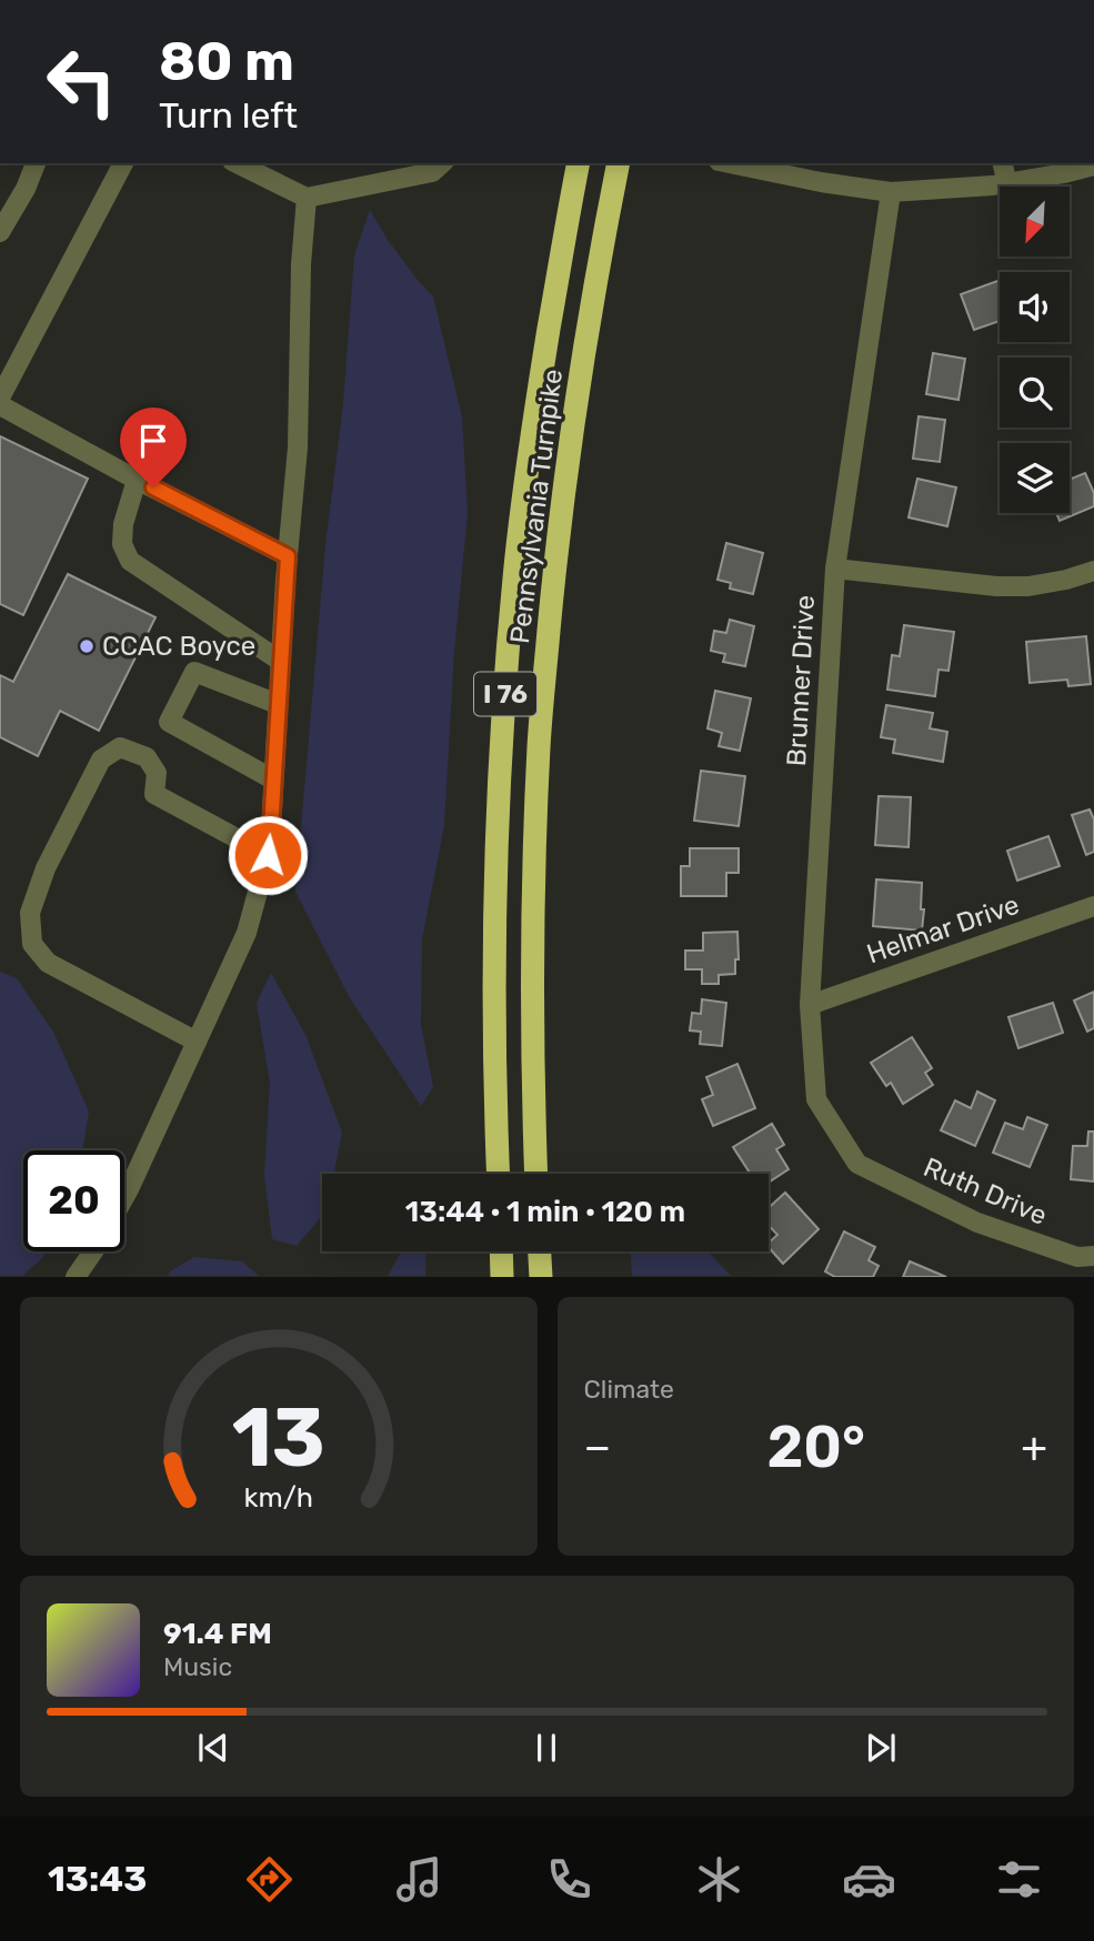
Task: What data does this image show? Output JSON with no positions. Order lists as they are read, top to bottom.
{
  "streets": {
    "highway": ["Pennsylvania Turnpike", "I 76"],
    "street": ["Brunner Drive", "Helmar Drive", "Ruth Drive"]
  },
  "crossings": [
    ["Brunner Drive", "Helmar Drive"],
    ["Brunner Drive", "Ruth Drive"]
  ],
  "places": ["CCAC Boyce"],
  "north": "bottom left",
  "page": {
    "turn": ["80 m", "Turn left"],
    "limit": "20",
    "trip": "13:44 · 1 min · 120 m",
    "tile": "Climate",
    "heat": ["−", "20°", "+"],
    "song": ["91.4 FM", "Music"],
    "tabs": "13:43",
    "gauge": ["13", "km/h"]
  }
}
